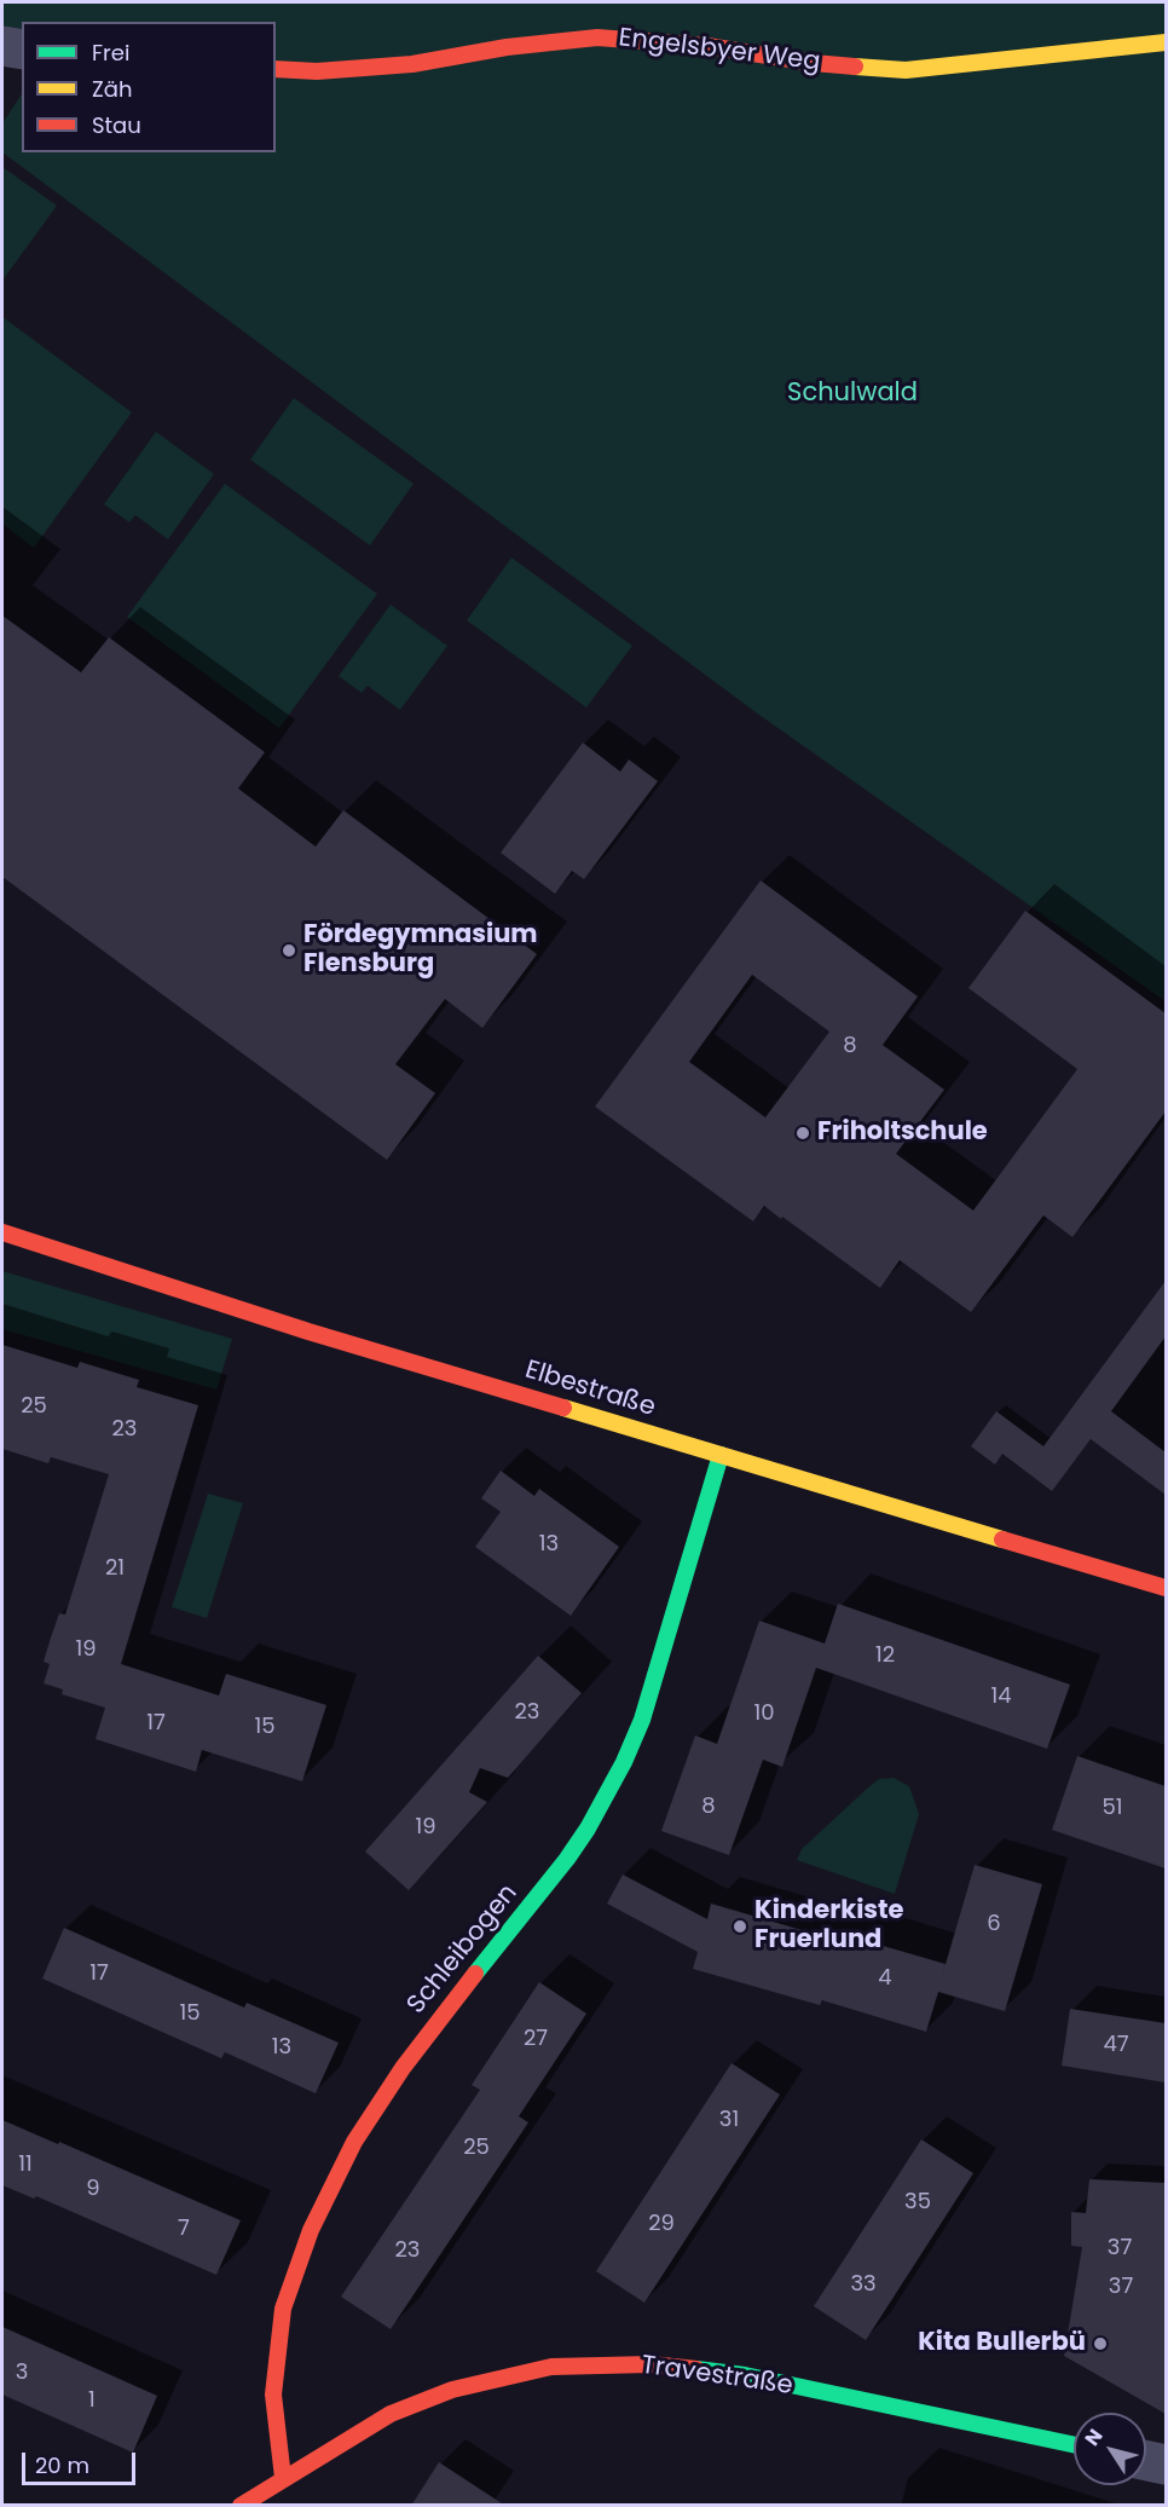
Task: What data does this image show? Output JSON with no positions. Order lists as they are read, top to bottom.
{
  "streets": {
    "street": [
      "Engelsbyer Weg",
      "Elbestraße",
      "Schleibogen",
      "Travestraße"
    ]
  },
  "crossings": [
    ["Elbestraße", "Schleibogen"],
    ["Schleibogen", "Travestraße"]
  ],
  "parks": ["Schulwald"],
  "places": [
    "Fördegymnasium Flensburg",
    "Friholtschule",
    "Kinderkiste Fruerlund",
    "Kita Bullerbü"
  ],
  "house_numbers": [
    "8",
    "25",
    "23",
    "13",
    "21",
    "19",
    "12",
    "14",
    "23",
    "10",
    "17",
    "15",
    "8",
    "51",
    "19",
    "6",
    "17",
    "4",
    "15",
    "27",
    "47",
    "13",
    "31",
    "25",
    "11",
    "9",
    "35",
    "29",
    "7",
    "37",
    "23",
    "33",
    "37",
    "3",
    "1"
  ],
  "legend": ["Frei", "Zäh", "Stau"],
  "scale_bar": "20 m",
  "north": "top left"
}
